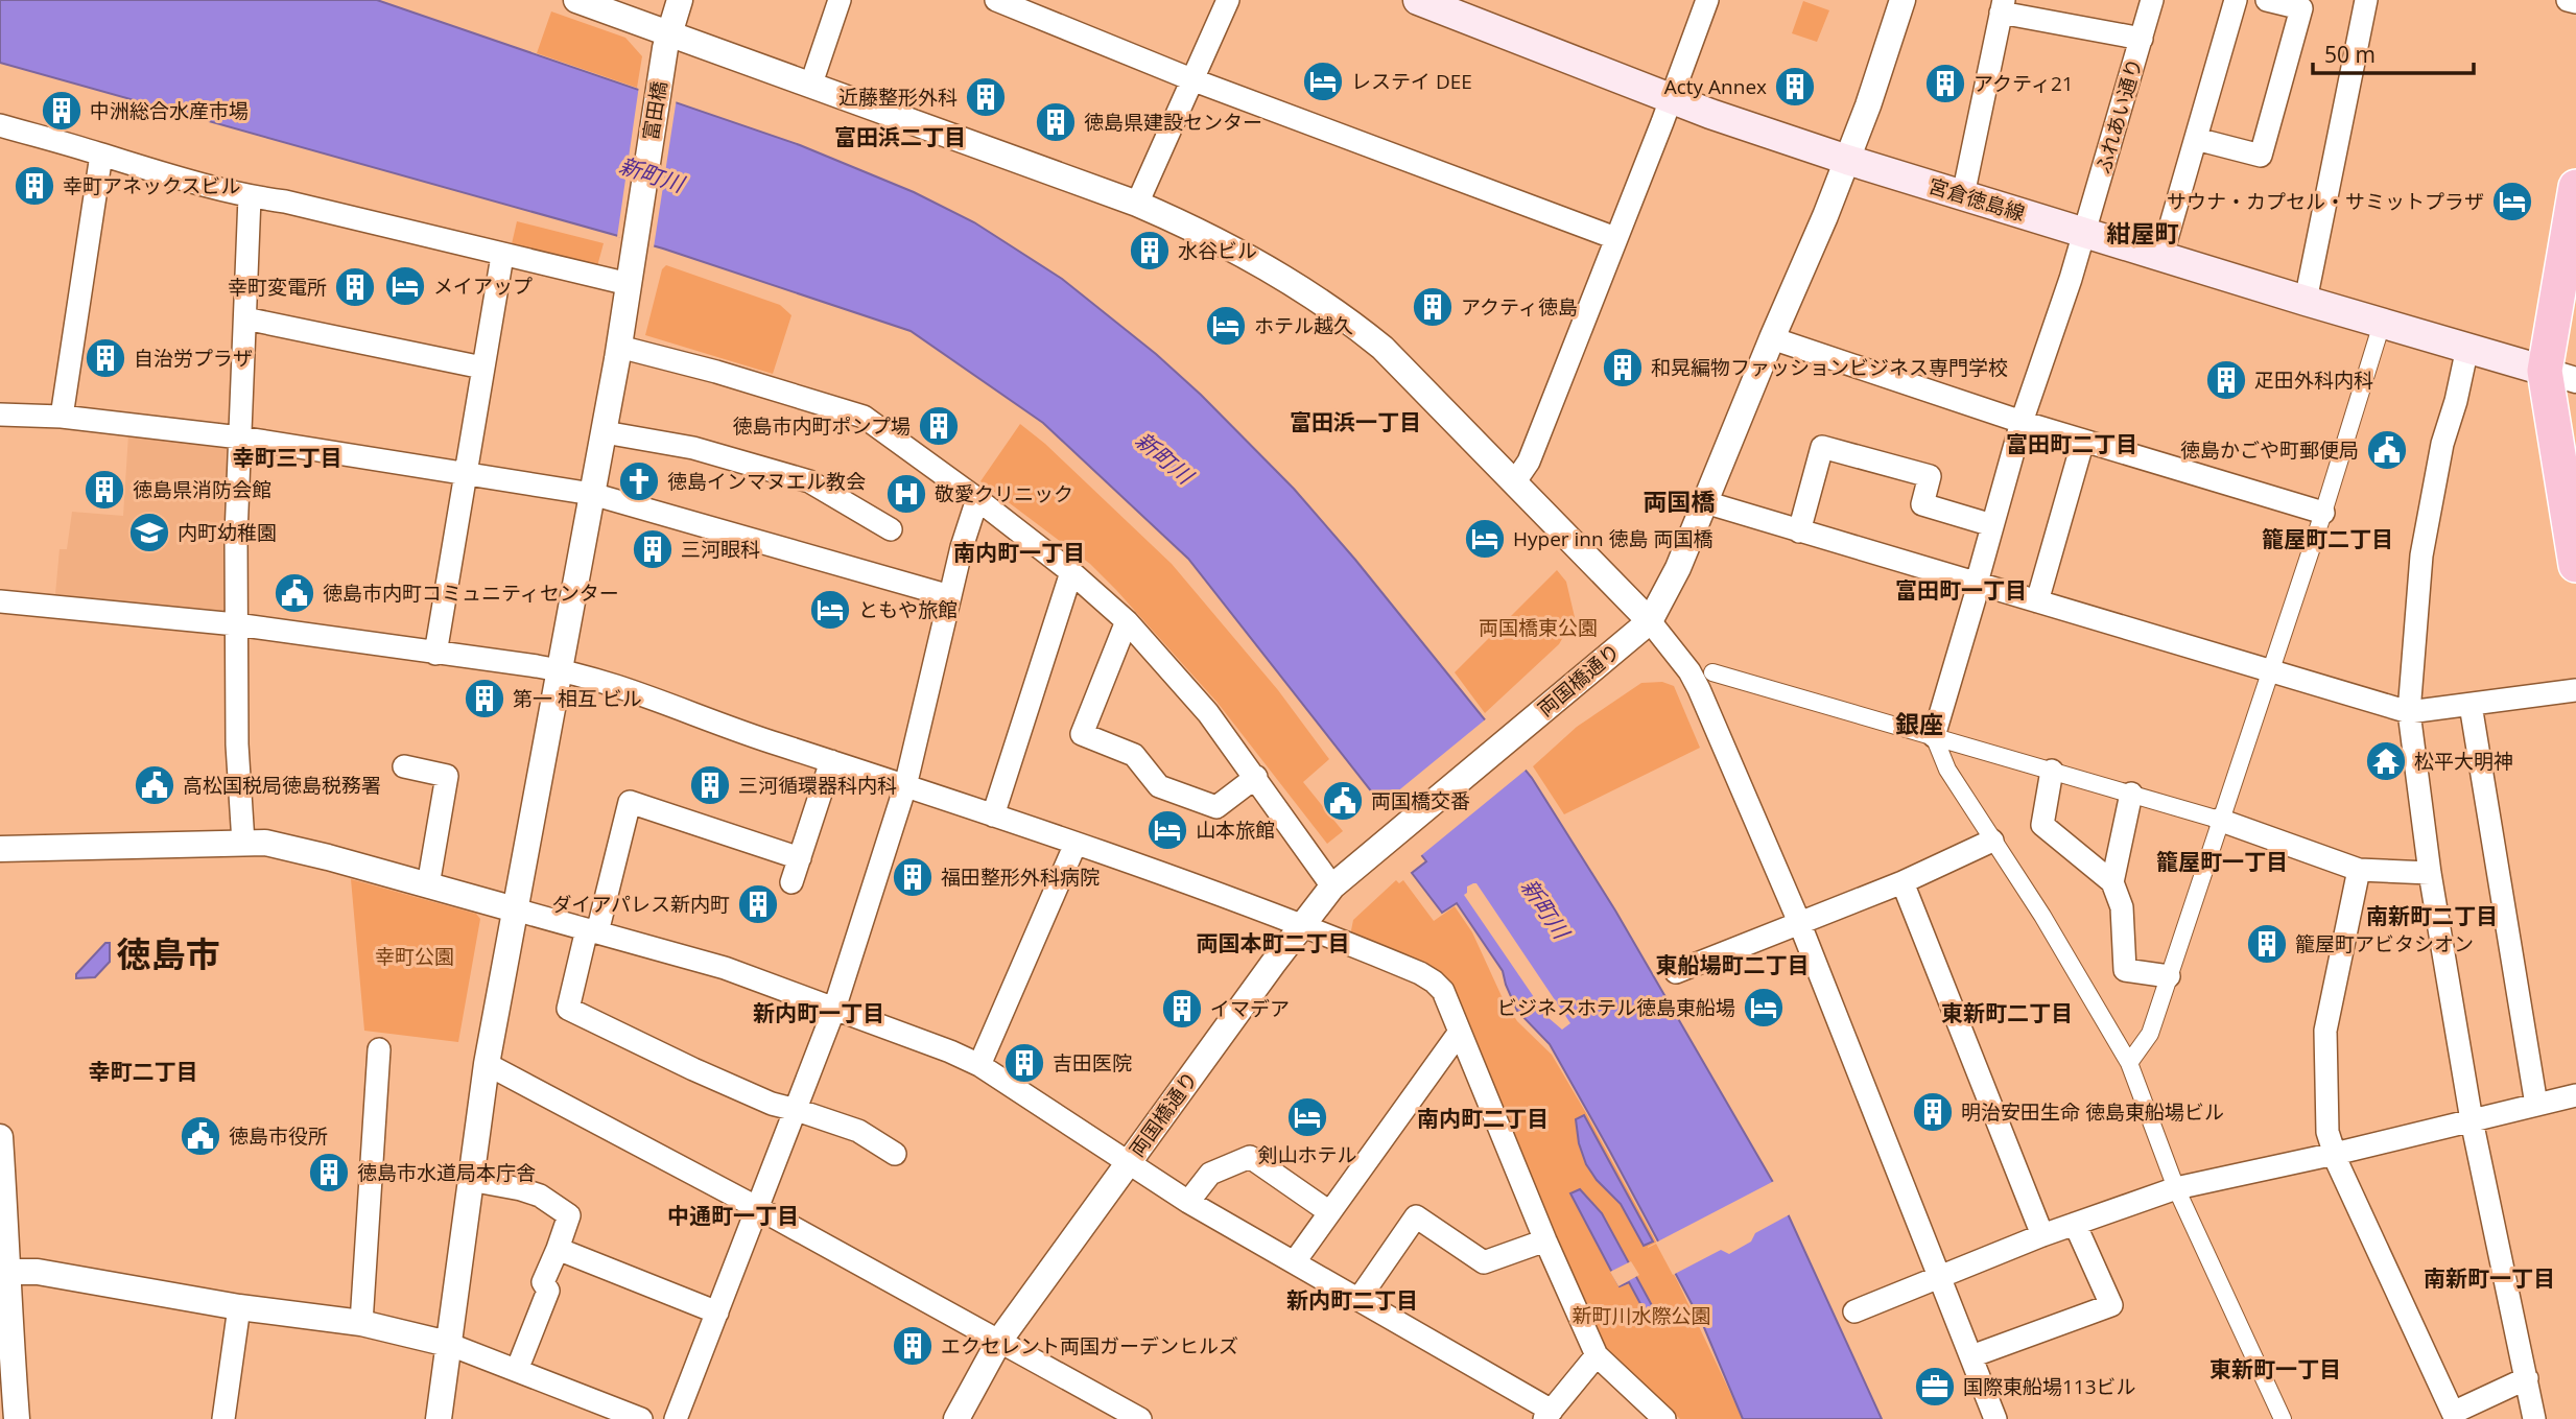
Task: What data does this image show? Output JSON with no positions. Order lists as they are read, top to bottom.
{
  "streets": {
    "main road": ["宮倉徳島線"],
    "street": ["富田橋", "ふれあい通り", "両国橋通り"]
  },
  "crossings": [
    ["ふれあい通り", "宮倉徳島線"]
  ],
  "districts": [
    "富田浜二丁目",
    "紺屋町",
    "富田浜一丁目",
    "富田町二丁目",
    "幸町三丁目",
    "両国橋",
    "籠屋町二丁目",
    "南内町一丁目",
    "富田町一丁目",
    "銀座",
    "籠屋町一丁目",
    "南新町二丁目",
    "両国本町二丁目",
    "徳島市",
    "東船場町二丁目",
    "新内町一丁目",
    "東新町二丁目",
    "幸町二丁目",
    "南内町二丁目",
    "中通町一丁目",
    "南新町一丁目",
    "新内町二丁目",
    "東新町一丁目"
  ],
  "water": ["新町川"],
  "parks": ["両国橋東公園", "幸町公園", "新町川水際公園"],
  "places": {
    "hotel": [
      "レステイ DEE",
      "サウナ・カプセル・サミットプラザ",
      "メイアップ",
      "ホテル越久",
      "Hyper inn 徳島 両国橋",
      "ともや旅館",
      "山本旅館",
      "ビジネスホテル徳島東船場",
      "剣山ホテル"
    ],
    "building": [
      "アクティ21",
      "Acty Annex",
      "近藤整形外科",
      "中洲総合水産市場",
      "徳島県建設センター",
      "幸町アネックスビル",
      "水谷ビル",
      "幸町変電所",
      "アクティ徳島",
      "自治労プラザ",
      "和晃編物ファッションビジネス専門学校",
      "疋田外科内科",
      "徳島市内町ポンプ場",
      "徳島県消防会館",
      "三河眼科",
      "第一 相互 ビル",
      "三河循環器科内科",
      "福田整形外科病院",
      "ダイアパレス新内町",
      "籠屋町アビタシオン",
      "イマデア",
      "吉田医院",
      "明治安田生命 徳島東船場ビル",
      "徳島市水道局本庁舎",
      "エクセレント両国ガーデンヒルズ"
    ],
    "public building": [
      "徳島かごや町郵便局",
      "徳島市内町コミュニティセンター",
      "高松国税局徳島税務署",
      "両国橋交番",
      "徳島市役所"
    ],
    "church": ["徳島インマヌエル教会"],
    "hospital": ["敬愛クリニック"],
    "school or university": ["内町幼稚園"],
    "temple": ["松平大明神"],
    "office": ["国際東船場113ビル"]
  },
  "scale_bar": "50 m"
}
